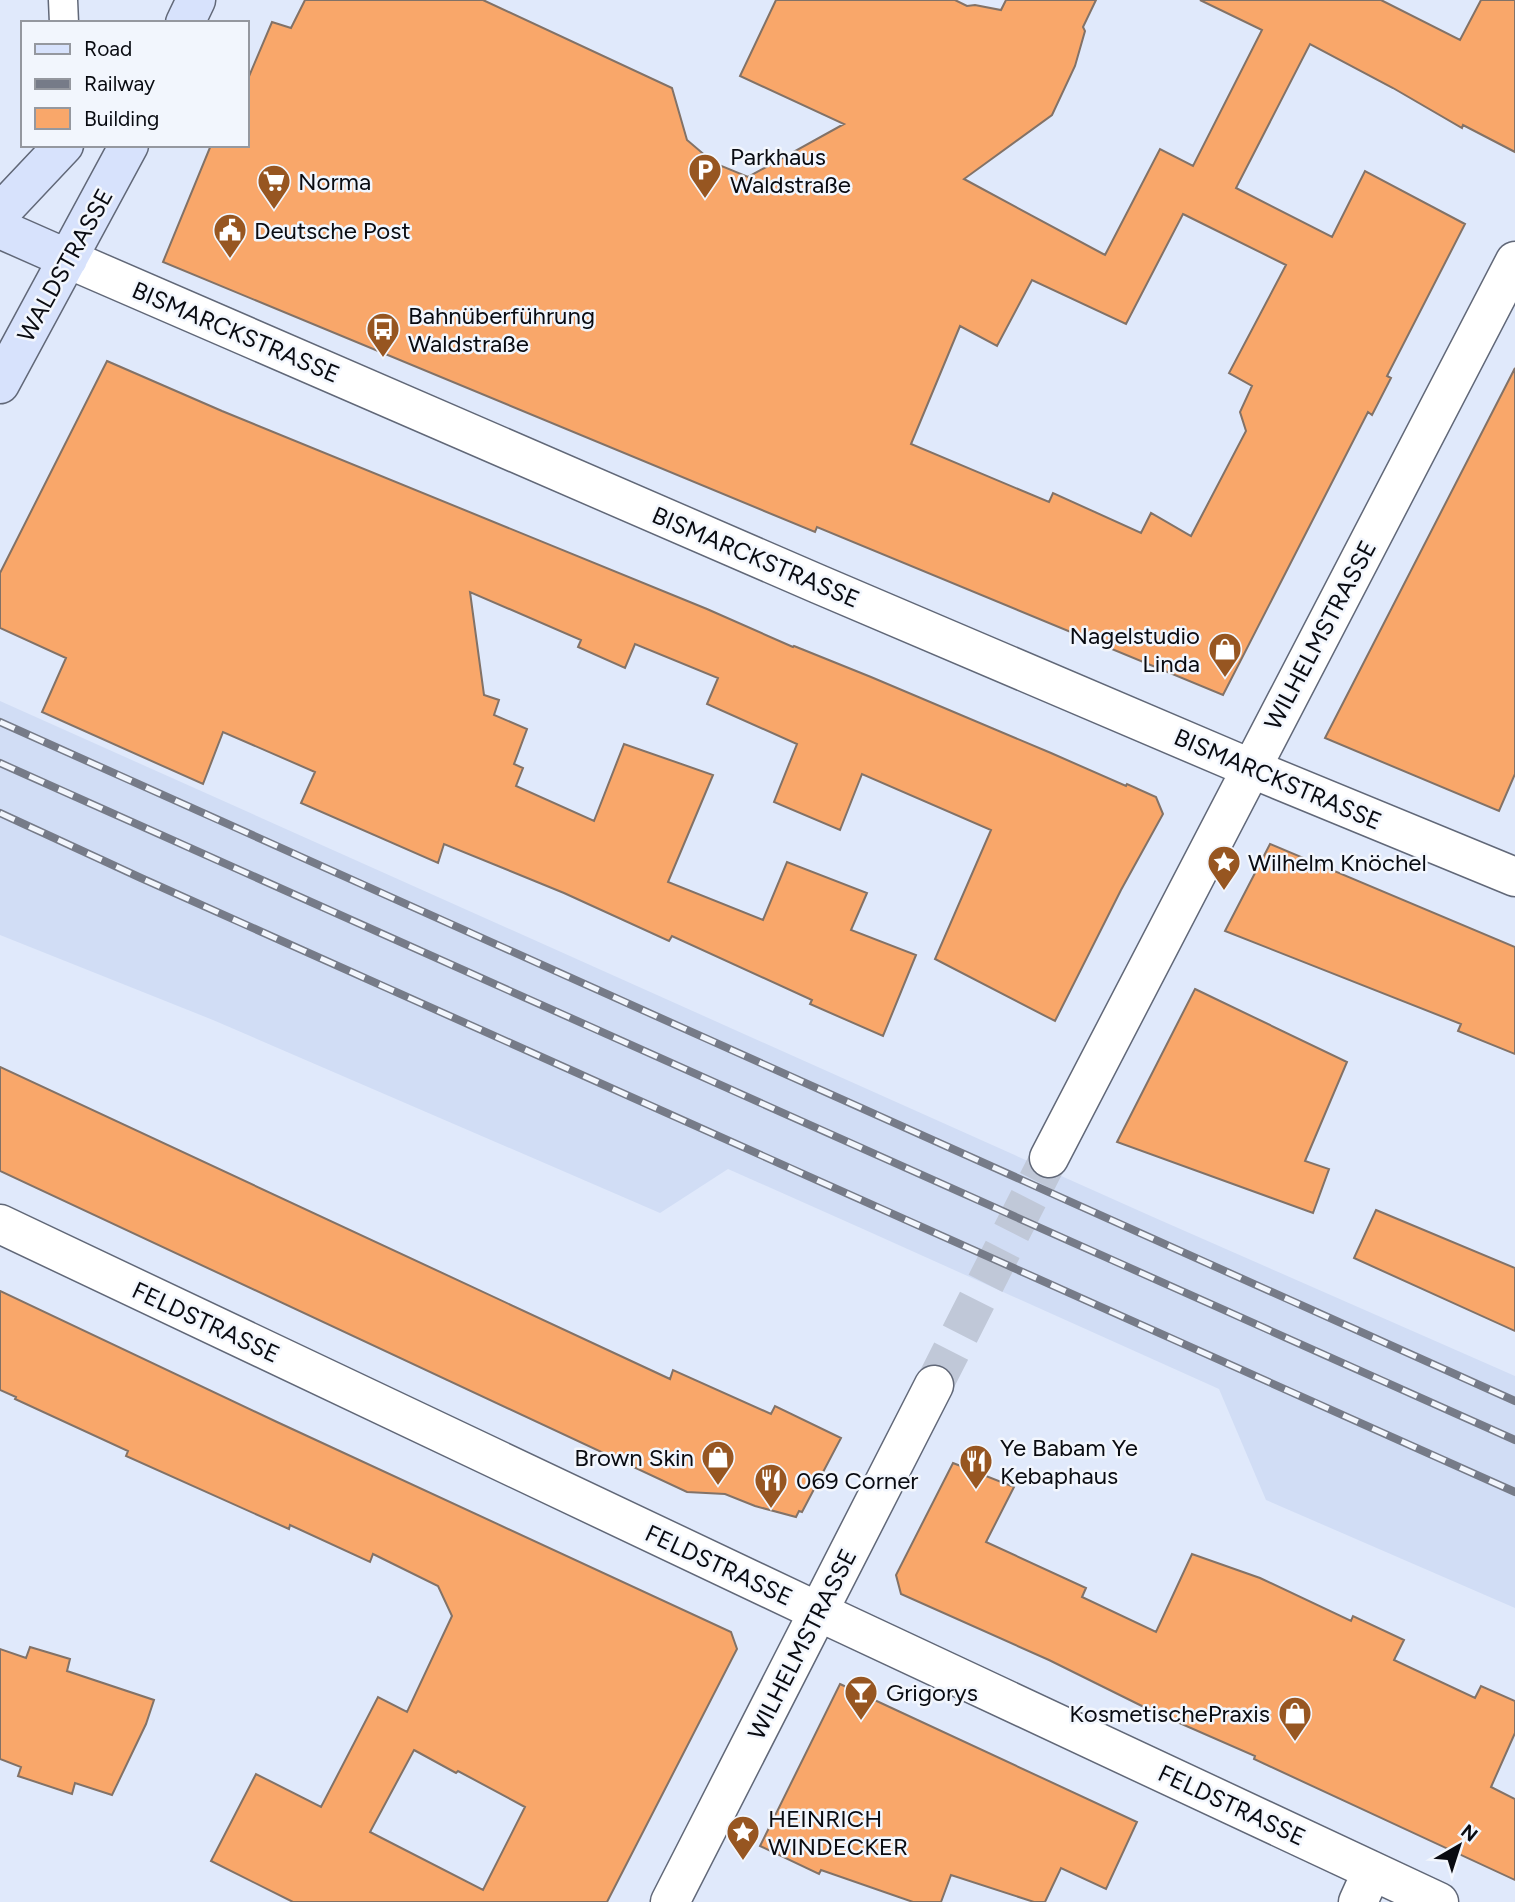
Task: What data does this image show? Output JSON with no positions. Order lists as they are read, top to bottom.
{
  "streets": {
    "street": [
      "WALDSTRASSE",
      "BISMARCKSTRASSE",
      "WILHELMSTRASSE",
      "FELDSTRASSE"
    ]
  },
  "crossings": [
    ["WALDSTRASSE", "BISMARCKSTRASSE"],
    ["BISMARCKSTRASSE", "WILHELMSTRASSE"],
    ["WILHELMSTRASSE", "FELDSTRASSE"]
  ],
  "places": {
    "parking": ["Parkhaus Waldstraße"],
    "supermarket": ["Norma"],
    "public building": ["Deutsche Post"],
    "bus stop": ["Bahnüberführung Waldstraße"],
    "shop": ["Nagelstudio Linda", "Brown Skin", "KosmetischePraxis"],
    "place": ["Wilhelm Knöchel", "HEINRICH WINDECKER"],
    "restaurant": ["Ye Babam Ye Kebaphaus", "069 Corner"],
    "bar": ["Grigorys"]
  },
  "legend": ["Road", "Railway", "Building"],
  "north": "top right"
}
